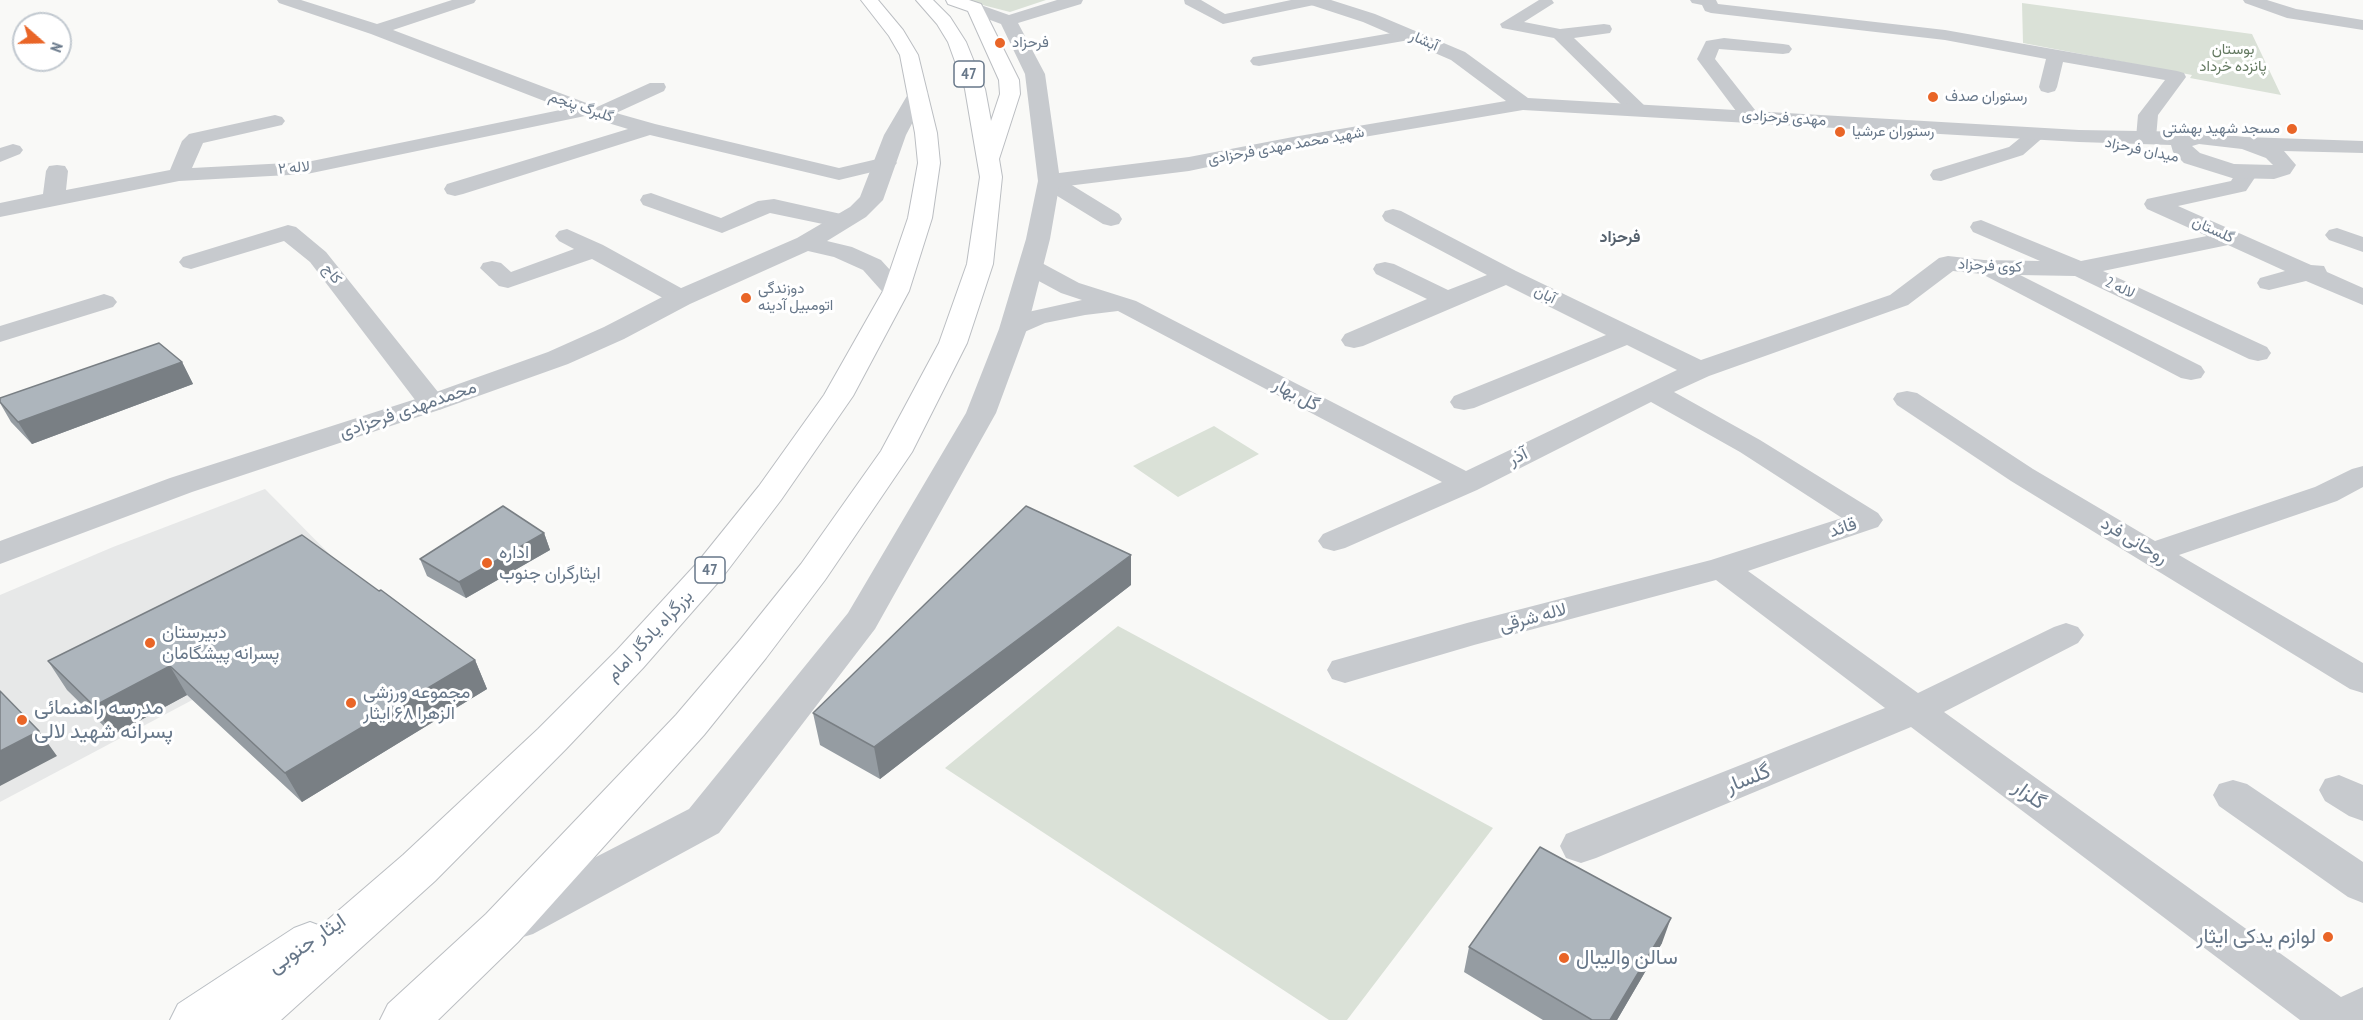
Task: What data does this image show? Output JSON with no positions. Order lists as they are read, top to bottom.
{
  "streets": {
    "main road": ["47", "بزرگراه یادگار امام", "ایثار جنوبی"],
    "street": [
      "آبشار",
      "گلبرگ پنجم",
      "مهدی فرحزادی",
      "شهید محمد مهدی فرحزادی",
      "میدان فرحزاد",
      "لاله ۲",
      "گلستان",
      "کوی فرحزاد",
      "کاج",
      "لاله 2",
      "آبان",
      "گل بهار",
      "محمدمهدی فرحزادی",
      "آذر",
      "قائد",
      "روحانی فرد",
      "لاله شرقی",
      "گلسار",
      "گلزار"
    ]
  },
  "crossings": [
    ["آبشار", "مهدی فرحزادی"],
    ["آبشار", "شهید محمد مهدی فرحزادی"],
    ["گلبرگ پنجم", "لاله ۲"],
    ["گلبرگ پنجم", "محمدمهدی فرحزادی"],
    ["مهدی فرحزادی", "شهید محمد مهدی فرحزادی"],
    ["مهدی فرحزادی", "میدان فرحزاد"],
    ["میدان فرحزاد", "گلستان"],
    ["گلستان", "کوی فرحزاد"],
    ["کوی فرحزاد", "لاله 2"],
    ["کوی فرحزاد", "آبان"],
    ["کوی فرحزاد", "آذر"],
    ["کاج", "محمدمهدی فرحزادی"],
    ["آبان", "آذر"],
    ["گل بهار", "آذر"],
    ["محمدمهدی فرحزادی", "بزرگراه یادگار امام"],
    ["آذر", "قائد"],
    ["قائد", "لاله شرقی"],
    ["قائد", "گلزار"],
    ["لاله شرقی", "گلزار"],
    ["بزرگراه یادگار امام", "ایثار جنوبی"],
    ["گلسار", "گلزار"]
  ],
  "districts": ["فرحزاد"],
  "parks": ["بوستان پانزده خرداد"],
  "places": [
    "فرحزاد",
    "رستوران صدف",
    "مسجد شهید بهشتی",
    "رستوران عرشیا",
    "دوزندگی اتومبیل آدینه",
    "اداره ایثارگران جنوب",
    "دبیرستان پسرانه پیشگامان",
    "مجموعه ورزشی الزهرا ۶۸ ایثار",
    "مدرسه راهنمائی پسرانه شهید لالی",
    "لوازم یدکی ایثار",
    "سالن والیبال"
  ],
  "north": "right"
}
